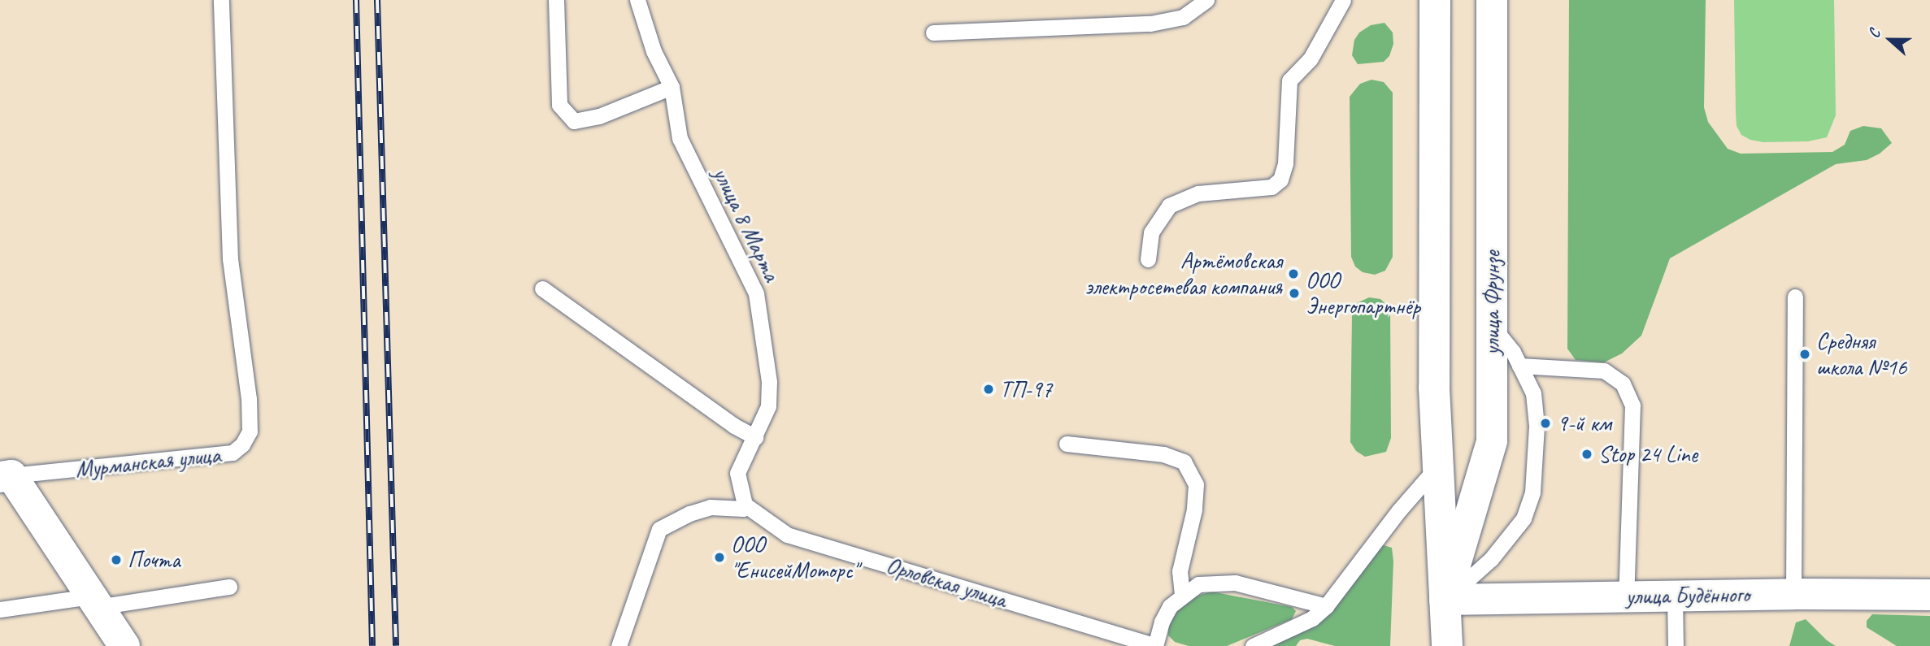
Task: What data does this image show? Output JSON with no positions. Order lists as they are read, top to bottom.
{
  "streets": {
    "main road": ["улица Фрунзе", "Мурманская улица", "улица Будённого"],
    "lane": ["улица 8 Марта", "Орловская улица"]
  },
  "crossings": [
    ["улица 8 Марта", "Орловская улица"],
    ["улица Фрунзе", "улица Будённого"]
  ],
  "places": [
    "Артёмовская электросетевая компания",
    "ООО Энергопартнёр",
    "Средняя школа №16",
    "ТП-97",
    "9-й км",
    "Stop 24 Line",
    "ООО \"ЕнисейМоторс\"",
    "Почта"
  ],
  "north": "left"
}
